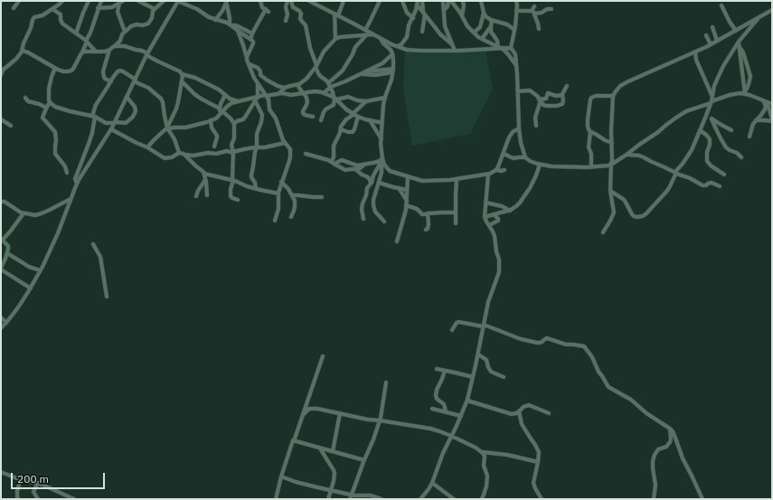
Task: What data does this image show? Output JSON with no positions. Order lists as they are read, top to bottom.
{
  "scale_bar": "200 m"
}
